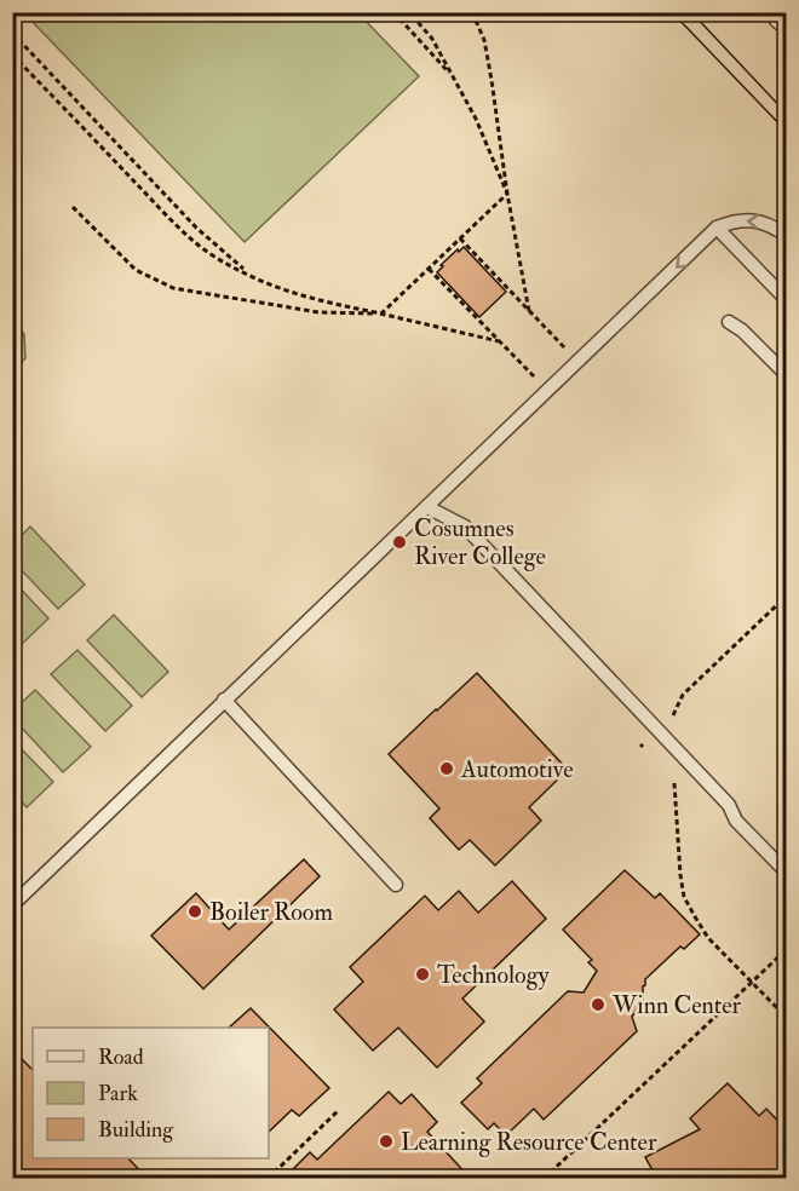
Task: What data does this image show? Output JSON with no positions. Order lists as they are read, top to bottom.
{
  "places": [
    "Cosumnes River College",
    "Automotive",
    "Boiler Room",
    "Technology",
    "Winn Center",
    "Learning Resource Center"
  ],
  "legend": ["Road", "Park", "Building"]
}
